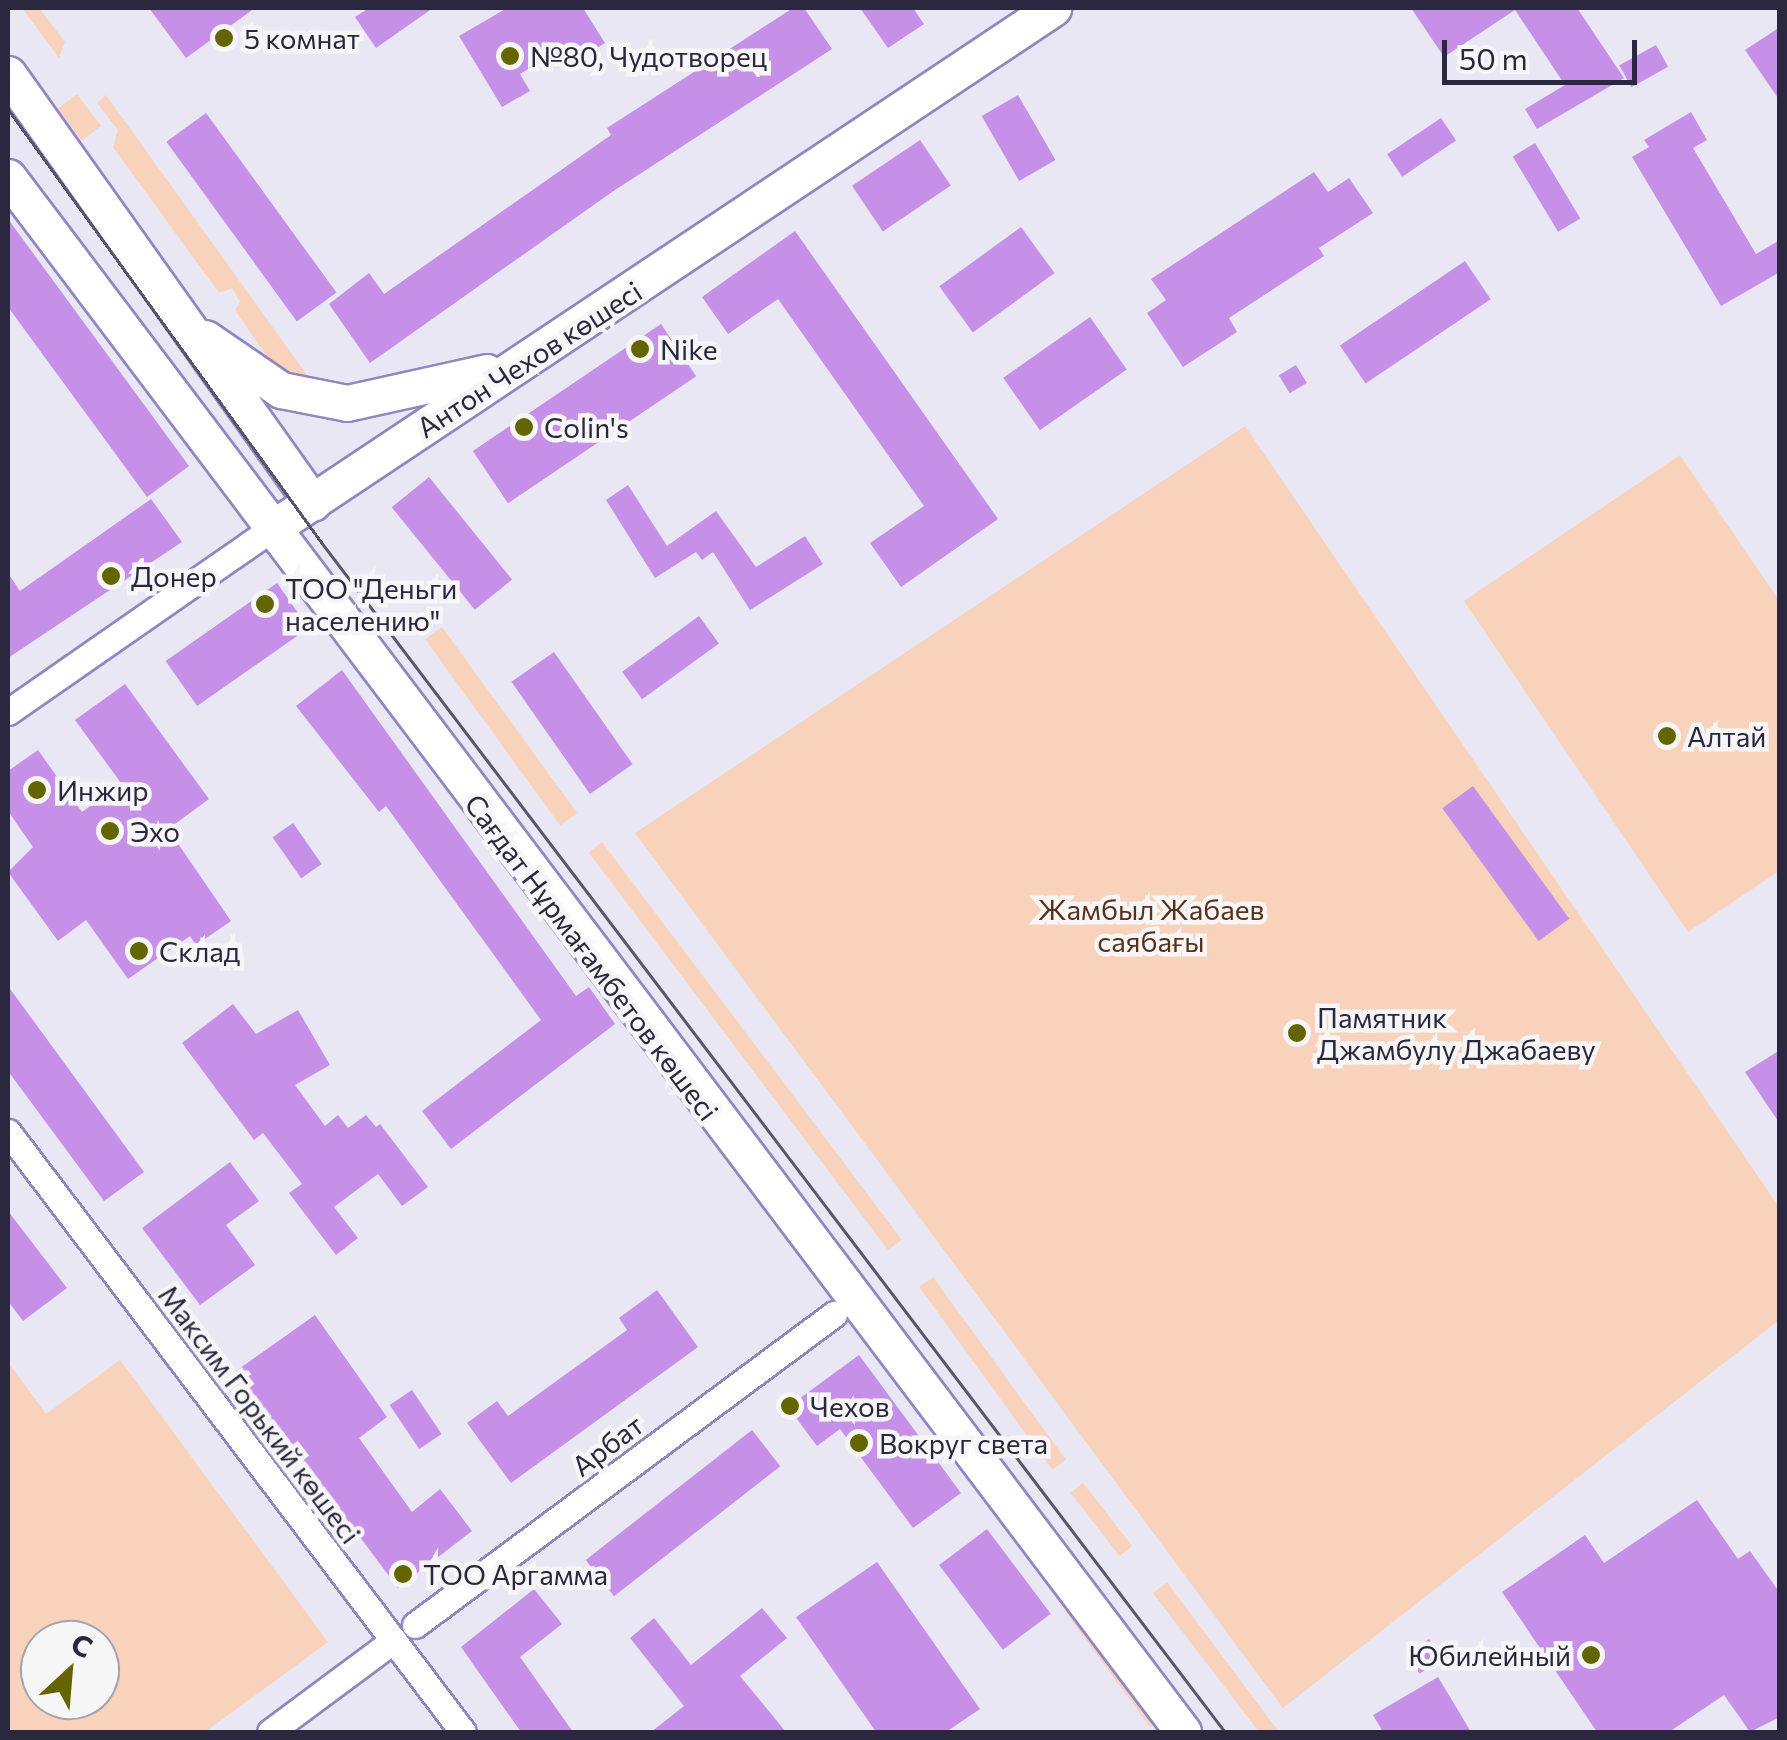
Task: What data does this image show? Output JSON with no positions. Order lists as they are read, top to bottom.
{
  "streets": {
    "main road": ["Антон Чехов көшесі", "Сағдат Нұрмағамбетов көшесі"],
    "street": ["Максим Горький көшесі", "Арбат"]
  },
  "crossings": [
    ["Антон Чехов көшесі", "Сағдат Нұрмағамбетов көшесі"]
  ],
  "parks": ["Жамбыл Жабаев саябағы"],
  "places": [
    "5 комнат",
    "№80, Чудотворец",
    "Nike",
    "Colin's",
    "Донер",
    "ТОО \"Деньги населению\"",
    "Алтай",
    "Инжир",
    "Эхо",
    "Склад",
    "Памятник Джамбулу Джабаеву",
    "Чехов",
    "Вокруг света",
    "ТОО Аргамма",
    "Юбилейный"
  ],
  "scale_bar": "50 m",
  "north": "top right"
}
